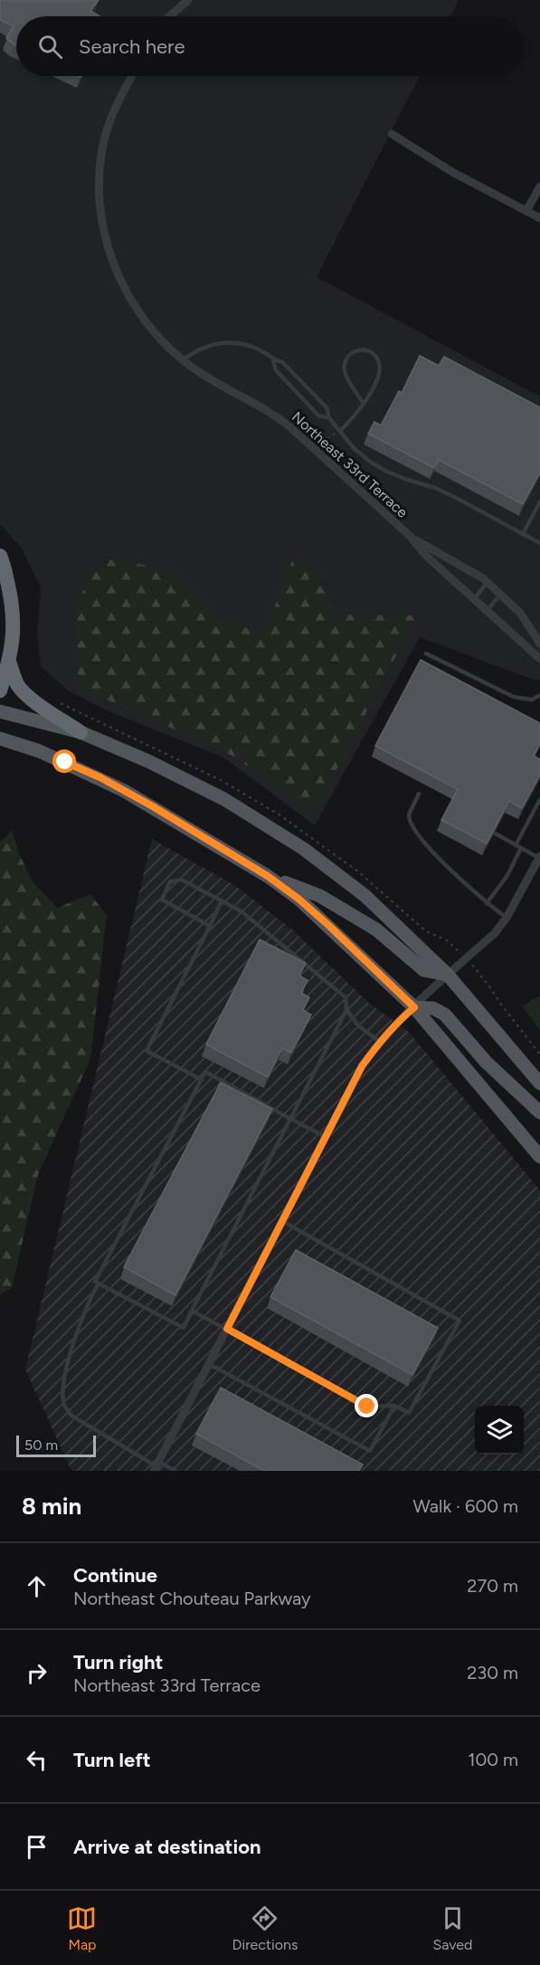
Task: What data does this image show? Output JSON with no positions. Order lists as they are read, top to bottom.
{
  "streets": {
    "street": ["Northeast 33rd Terrace"]
  },
  "scale_bar": "50 m",
  "page": {
    "search": "Search here",
    "scale": "50 m",
    "heading": ["8 min", "Walk · 600 m"],
    "list": [
      ["Continue", "Northeast Chouteau Parkway", "270 m"],
      ["Turn right", "Northeast 33rd Terrace", "230 m"],
      ["Turn left", "100 m"],
      "Arrive at destination"
    ],
    "nav": ["Map", "Directions", "Saved"]
  }
}
